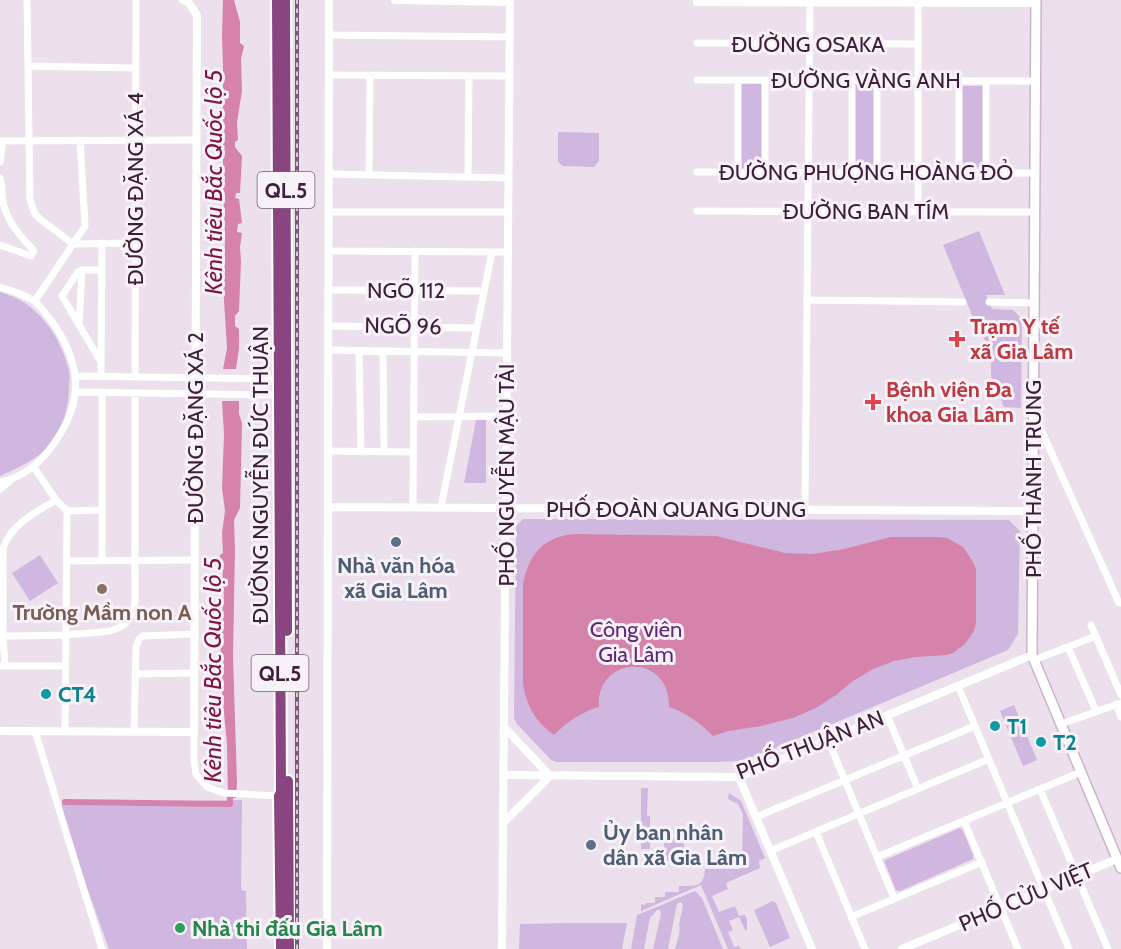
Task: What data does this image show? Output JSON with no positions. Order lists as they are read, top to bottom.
{
  "streets": {
    "highway": ["QL.5", "ĐƯỜNG NGUYỄN ĐỨC THUẬN"],
    "main road": ["PHỐ THÀNH TRUNG"],
    "street": [
      "ĐƯỜNG OSAKA",
      "ĐƯỜNG VÀNG ANH",
      "ĐƯỜNG PHƯỢNG HOÀNG ĐỎ",
      "ĐƯỜNG ĐẶNG XÁ 4",
      "ĐƯỜNG BAN TÍM",
      "NGÕ 112",
      "NGÕ 96",
      "ĐƯỜNG ĐẶNG XÁ 2",
      "PHỐ NGUYỄN MẬU TÀI",
      "PHỐ ĐOÀN QUANG DUNG",
      "PHỐ THUẬN AN",
      "PHỐ CỬU VIỆT"
    ]
  },
  "crossings": [
    ["ĐƯỜNG VÀNG ANH", "PHỐ THÀNH TRUNG"],
    ["ĐƯỜNG PHƯỢNG HOÀNG ĐỎ", "PHỐ THÀNH TRUNG"],
    ["ĐƯỜNG BAN TÍM", "PHỐ THÀNH TRUNG"],
    ["PHỐ NGUYỄN MẬU TÀI", "PHỐ ĐOÀN QUANG DUNG"],
    ["PHỐ NGUYỄN MẬU TÀI", "PHỐ THUẬN AN"],
    ["PHỐ THÀNH TRUNG", "PHỐ ĐOÀN QUANG DUNG"],
    ["PHỐ THÀNH TRUNG", "PHỐ THUẬN AN"],
    ["PHỐ THÀNH TRUNG", "PHỐ CỬU VIỆT"]
  ],
  "water": ["Kênh tiêu Bắc Quốc lộ 5"],
  "parks": ["Công viên Gia Lâm"],
  "places": {
    "health": ["Trạm Y tế xã Gia Lâm", "Bệnh viện Đa khoa Gia Lâm"],
    "other": [
      "Nhà văn hóa xã Gia Lâm",
      "Trường Mầm non A",
      "CT4",
      "T1",
      "T2",
      "Ủy ban nhân dân xã Gia Lâm",
      "Nhà thi đấu Gia Lâm"
    ]
  }
}
